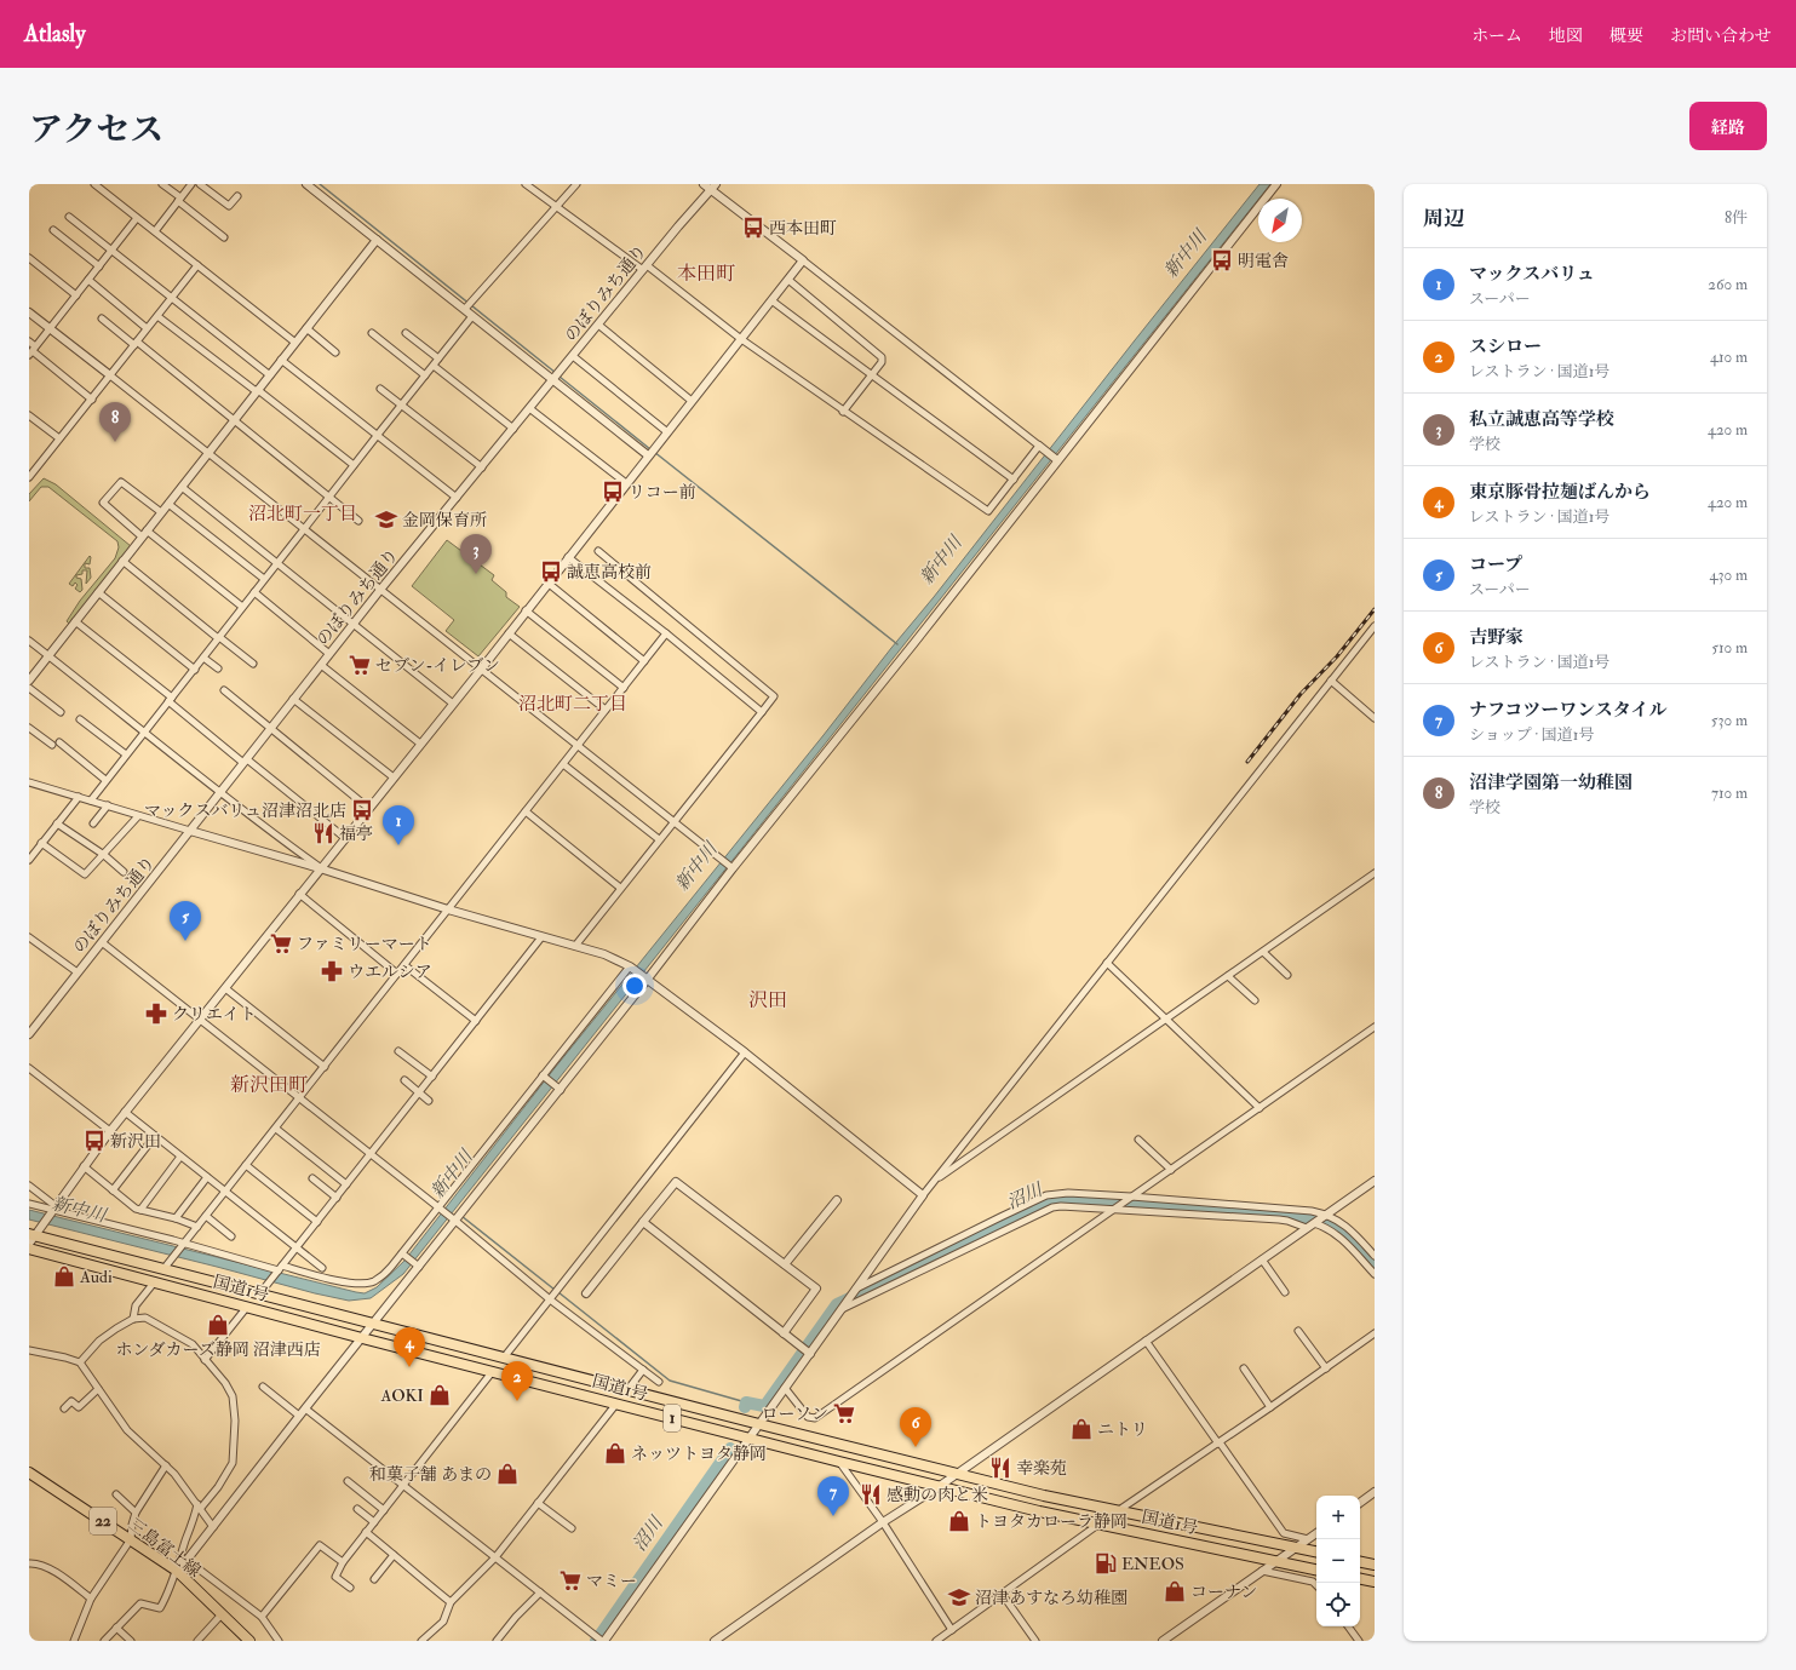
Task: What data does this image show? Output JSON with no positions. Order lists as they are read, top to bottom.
{
  "streets": {
    "main road": [
      "国道1号",
      "1",
      "22",
      "三島富士線"
    ],
    "street": ["のぼりみち通り"]
  },
  "districts": [
    "本田町",
    "沼北町一丁目",
    "沼北町二丁目",
    "沢田",
    "新沢田町"
  ],
  "water": ["新中川", "沼川"],
  "places": {
    "bus stop": [
      "西本田町",
      "明電舎",
      "リコー前",
      "誠恵高校前",
      "マックスバリュ沼津沼北店",
      "新沢田"
    ],
    "school or university": ["金岡保育所", "沼津あすなろ幼稚園"],
    "supermarket": [
      "セブン-イレブン",
      "ファミリーマート",
      "ローソン",
      "マミー"
    ],
    "restaurant": ["福亭", "幸楽苑", "感動の肉と米"],
    "pharmacy": ["ウエルシア", "クリエイト"],
    "shop": [
      "Audi",
      "ホンダカーズ静岡 沼津西店",
      "AOKI",
      "ニトリ",
      "ネッツトヨタ静岡",
      "和菓子舗 あまの",
      "トヨタカローラ静岡",
      "コーナン"
    ],
    "fuel station": ["ENEOS"]
  },
  "north": "bottom left",
  "page": {
    "header": "Atlasly",
    "nav": [
      "ホーム",
      "地図",
      "概要",
      "お問い合わせ"
    ],
    "title": "アクセス",
    "buttons": "経路",
    "heading": ["周辺", "8件"],
    "list": [
      {
        "mark": "1",
        "name": "マックスバリュ",
        "note": "スーパー",
        "value": "260 m"
      },
      {
        "mark": "2",
        "name": "スシロー",
        "note": "レストラン · 国道1号",
        "value": "410 m"
      },
      {
        "mark": "3",
        "name": "私立誠恵高等学校",
        "note": "学校",
        "value": "420 m"
      },
      {
        "mark": "4",
        "name": "東京豚骨拉麺ばんから",
        "note": "レストラン · 国道1号",
        "value": "420 m"
      },
      {
        "mark": "5",
        "name": "コープ",
        "note": "スーパー",
        "value": "430 m"
      },
      {
        "mark": "6",
        "name": "吉野家",
        "note": "レストラン · 国道1号",
        "value": "510 m"
      },
      {
        "mark": "7",
        "name": "ナフコツーワンスタイル",
        "note": "ショップ · 国道1号",
        "value": "530 m"
      },
      {
        "mark": "8",
        "name": "沼津学園第一幼稚園",
        "note": "学校",
        "value": "710 m"
      }
    ],
    "pins": [
      "8",
      "3",
      "1",
      "5",
      "4",
      "2",
      "6",
      "7"
    ],
    "map_buttons": ["+", "−"]
  }
}
